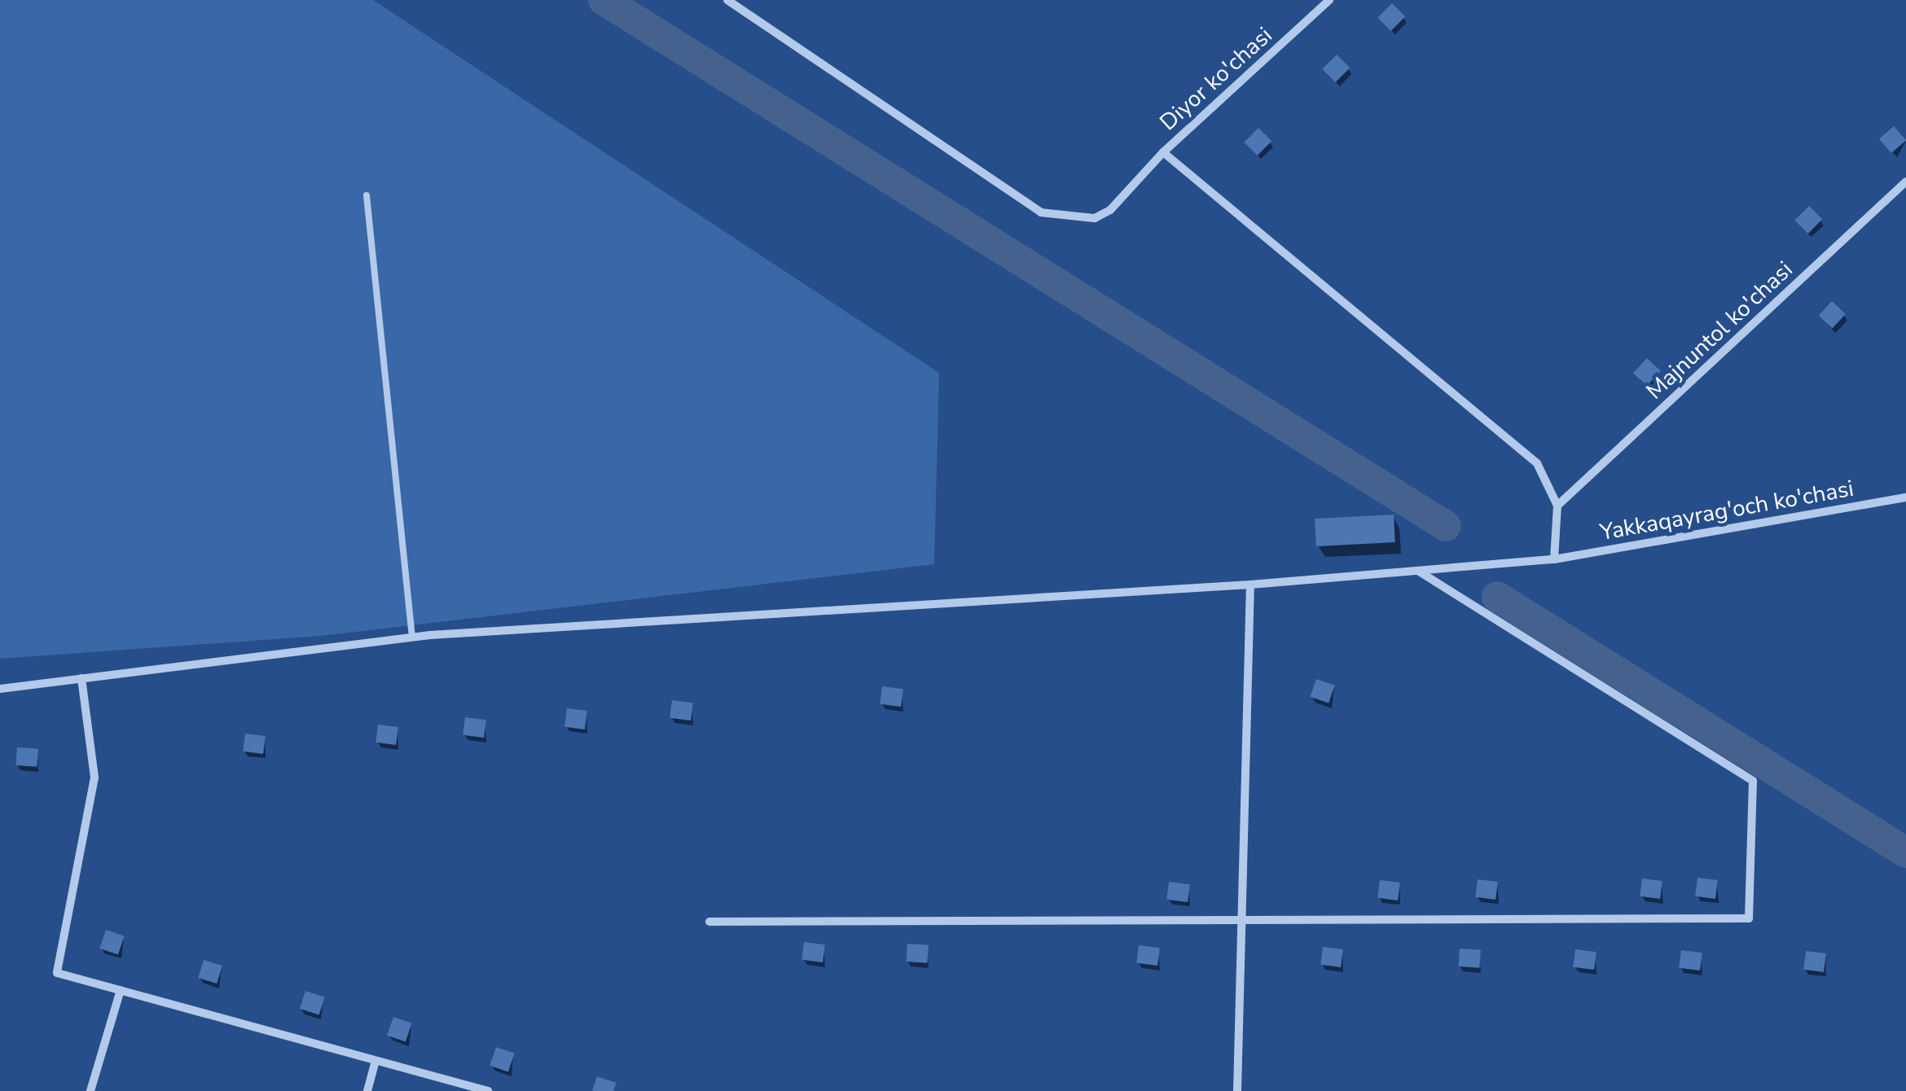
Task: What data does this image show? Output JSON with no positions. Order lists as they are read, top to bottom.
{
  "streets": {
    "street": ["Diyor ko'chasi", "Majnuntol ko'chasi", "Yakkaqayrag'och ko'chasi"]
  }
}
